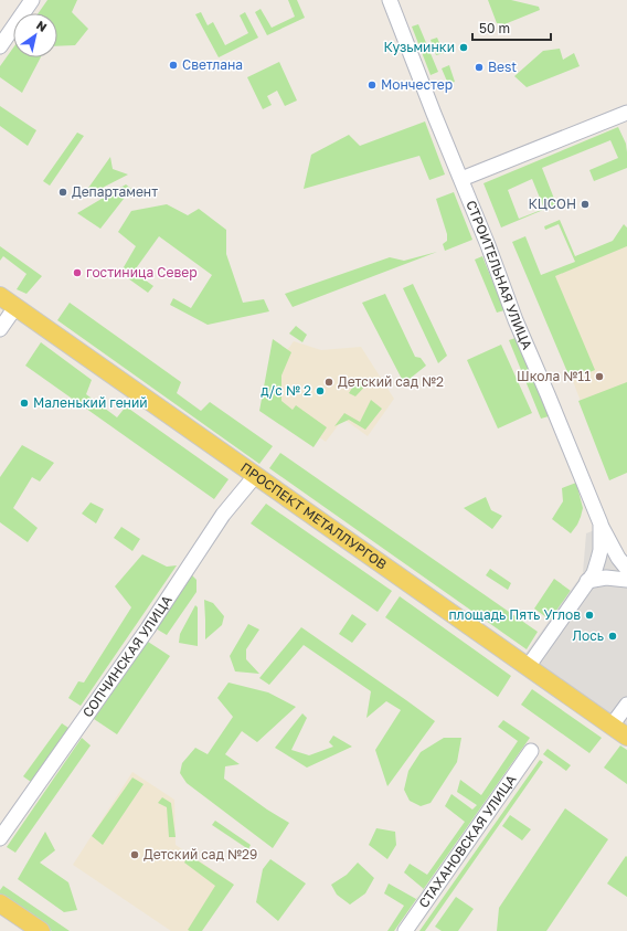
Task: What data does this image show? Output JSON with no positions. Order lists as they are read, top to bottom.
{
  "streets": {
    "main road": ["ПРОСПЕКТ МЕТАЛЛУРГОВ"],
    "street": ["СТРОИТЕЛЬНАЯ УЛИЦА", "СОПЧИНСКАЯ УЛИЦА", "СТАХАНОВСКАЯ УЛИЦА"]
  },
  "crossings": [
    ["ПРОСПЕКТ МЕТАЛЛУРГОВ", "СОПЧИНСКАЯ УЛИЦА"]
  ],
  "places": [
    "Кузьминки",
    "Светлана",
    "Best",
    "Мончестер",
    "Департамент",
    "КЦСОН",
    "гостиница Север",
    "Школа №11",
    "Детский сад №2",
    "д/с № 2",
    "Маленький гений",
    "площадь Пять Углов",
    "Лось",
    "Детский сад №29"
  ],
  "scale_bar": "50 m",
  "north": "top right"
}
